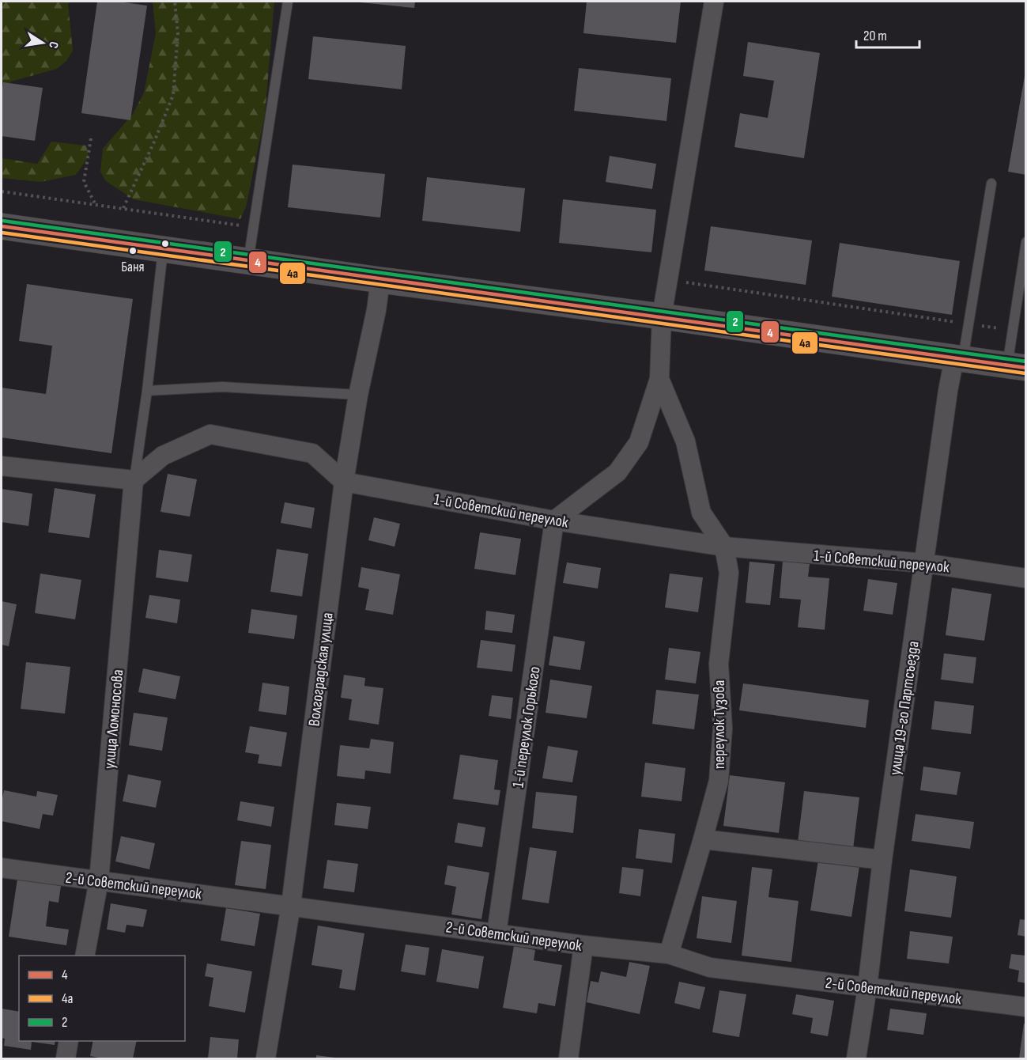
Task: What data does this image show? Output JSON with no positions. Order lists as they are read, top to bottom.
{
  "streets": {
    "street": [
      "1-й Советский переулок",
      "Волгоградская улица",
      "улица 19-го Партсъезда",
      "улица Ломоносова",
      "переулок Тузова",
      "1-й переулок Горького",
      "2-й Советский переулок"
    ]
  },
  "crossings": [
    ["1-й Советский переулок", "Волгоградская улица"],
    ["1-й Советский переулок", "улица 19-го Партсъезда"],
    ["1-й Советский переулок", "переулок Тузова"],
    ["1-й Советский переулок", "1-й переулок Горького"],
    ["Волгоградская улица", "2-й Советский переулок"],
    ["улица 19-го Партсъезда", "2-й Советский переулок"],
    ["улица Ломоносова", "2-й Советский переулок"],
    ["переулок Тузова", "2-й Советский переулок"],
    ["1-й переулок Горького", "2-й Советский переулок"]
  ],
  "places": ["Баня"],
  "lines": ["transit line 2", "transit line 4", "transit line 4а"],
  "legend": ["4", "4а", "2"],
  "scale_bar": "20 m",
  "north": "right"
}
